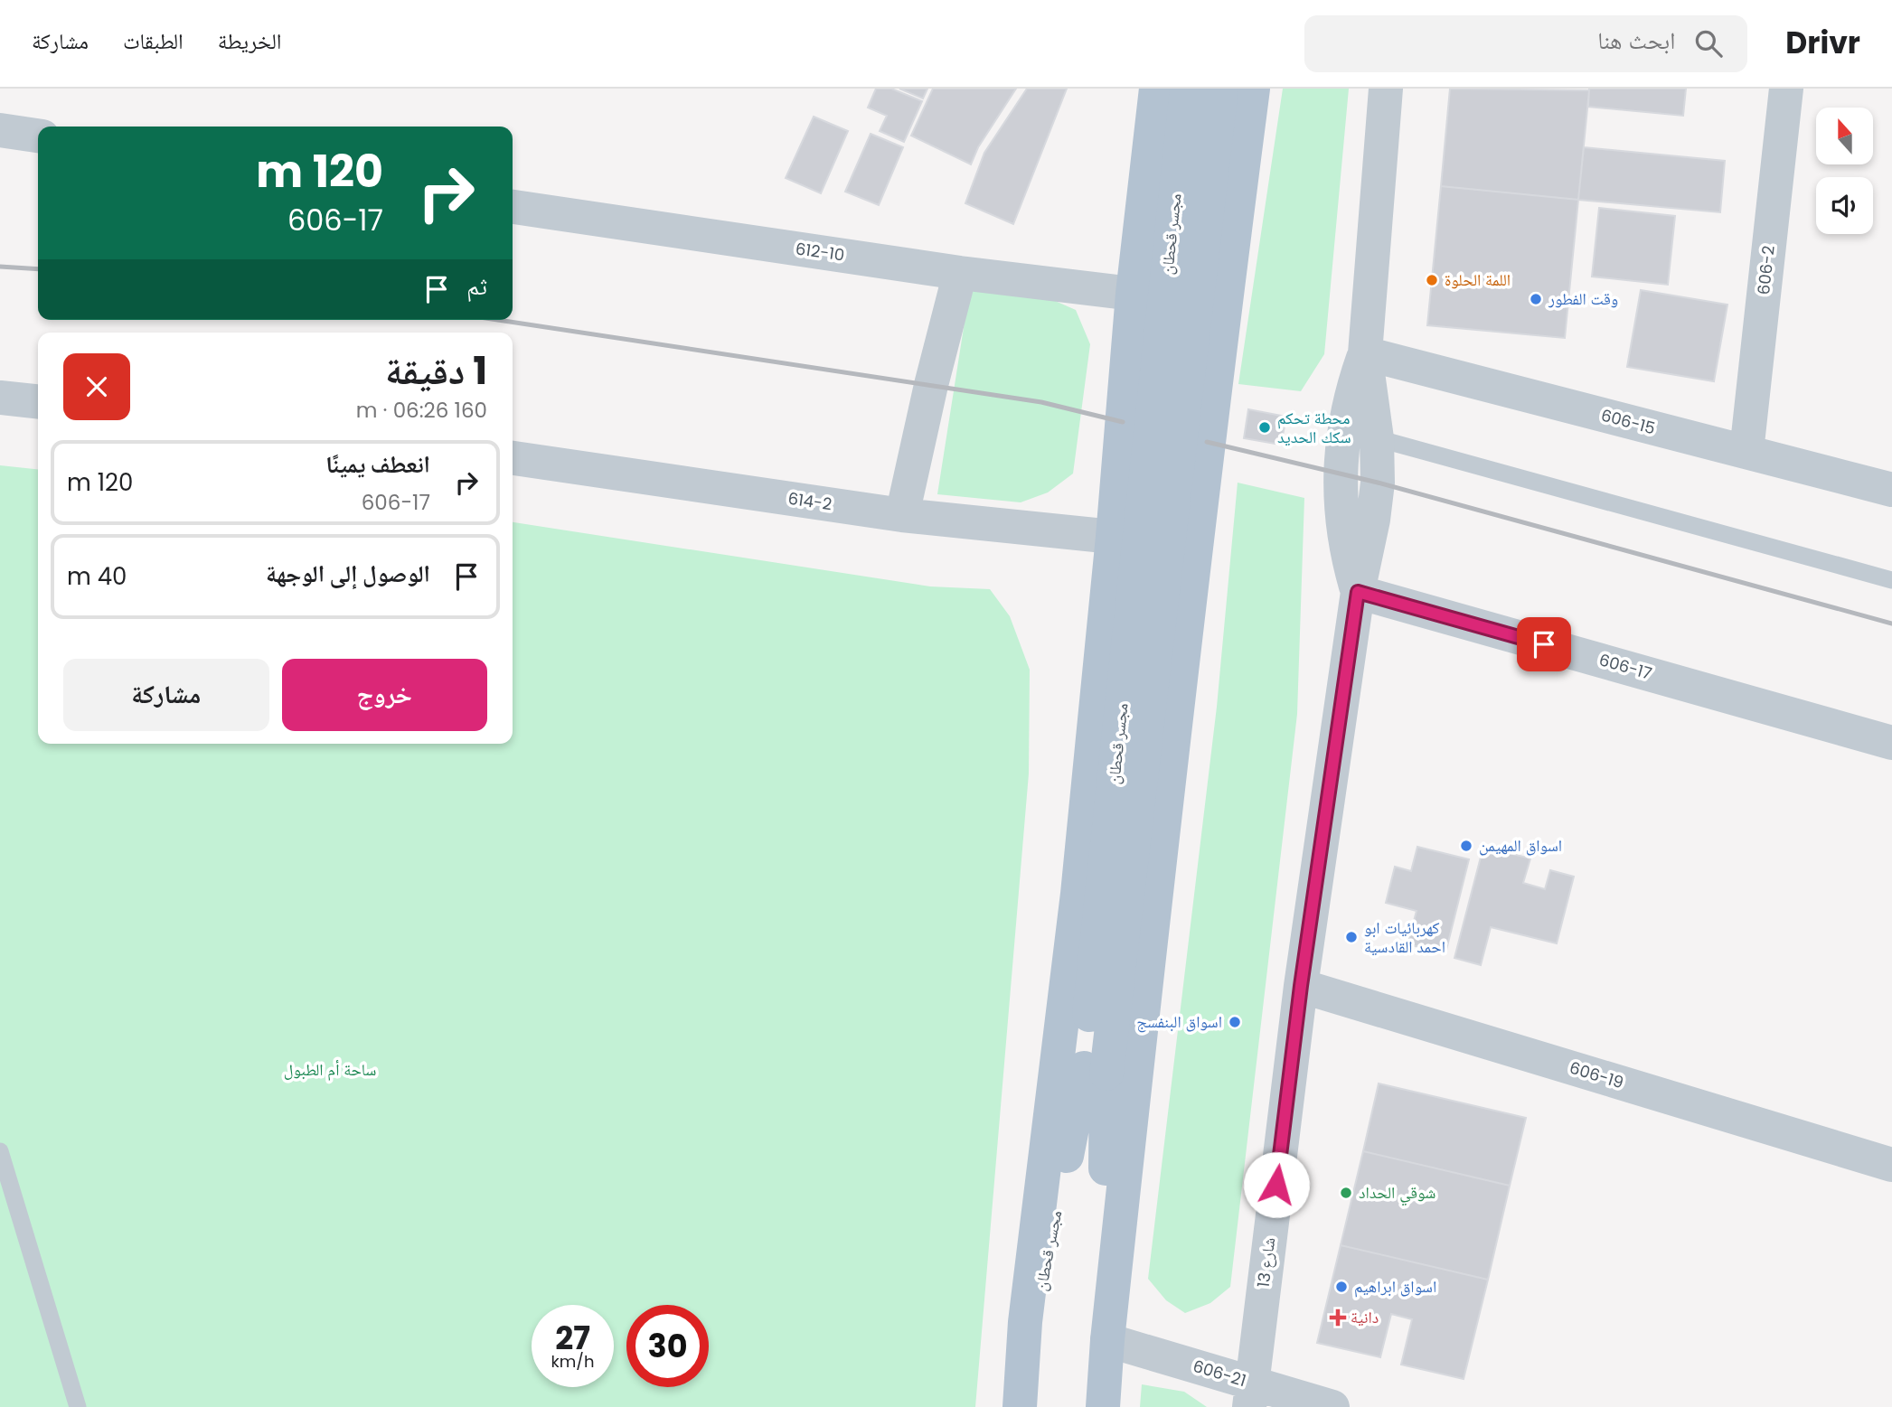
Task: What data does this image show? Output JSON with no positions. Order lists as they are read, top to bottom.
{
  "streets": {
    "main road": ["مجسر قحطان"],
    "street": [
      "612-10",
      "606-2",
      "606-15",
      "614-2",
      "606-17",
      "606-19",
      "شارع 13",
      "606-21"
    ]
  },
  "crossings": [
    ["606-2", "606-15"],
    ["606-15", "شارع 13"],
    ["606-17", "شارع 13"],
    ["606-19", "شارع 13"],
    ["شارع 13", "606-21"]
  ],
  "parks": ["ساحة أم الطبول"],
  "places": {
    "other": [
      "اللمة الحلوة",
      "وقت الفطور",
      "محطة تحكم سكك الحديد",
      "اسواق المهيمن",
      "كهربائيات ابو احمد القادسية",
      "اسواق البنفسج",
      "شوقي الحداد",
      "اسواق ابراهيم"
    ],
    "health": ["دانية"]
  },
  "north": "top",
  "page": {
    "header": "Drivr",
    "search": "ابحث هنا",
    "nav": ["الخريطة", "الطبقات", "مشاركة"],
    "turn": ["120 m", "606-17"],
    "then": "ثم",
    "heading": ["1 دقيقة", "160 m · 06:26"],
    "list": [
      {
        "name": "انعطف يمينًا",
        "note": "606-17",
        "value": "120 m"
      },
      {
        "name": "الوصول إلى الوجهة",
        "value": "40 m"
      }
    ],
    "buttons": ["خروج", "مشاركة"],
    "speed": "27 km/h",
    "limit": "30"
  }
}
